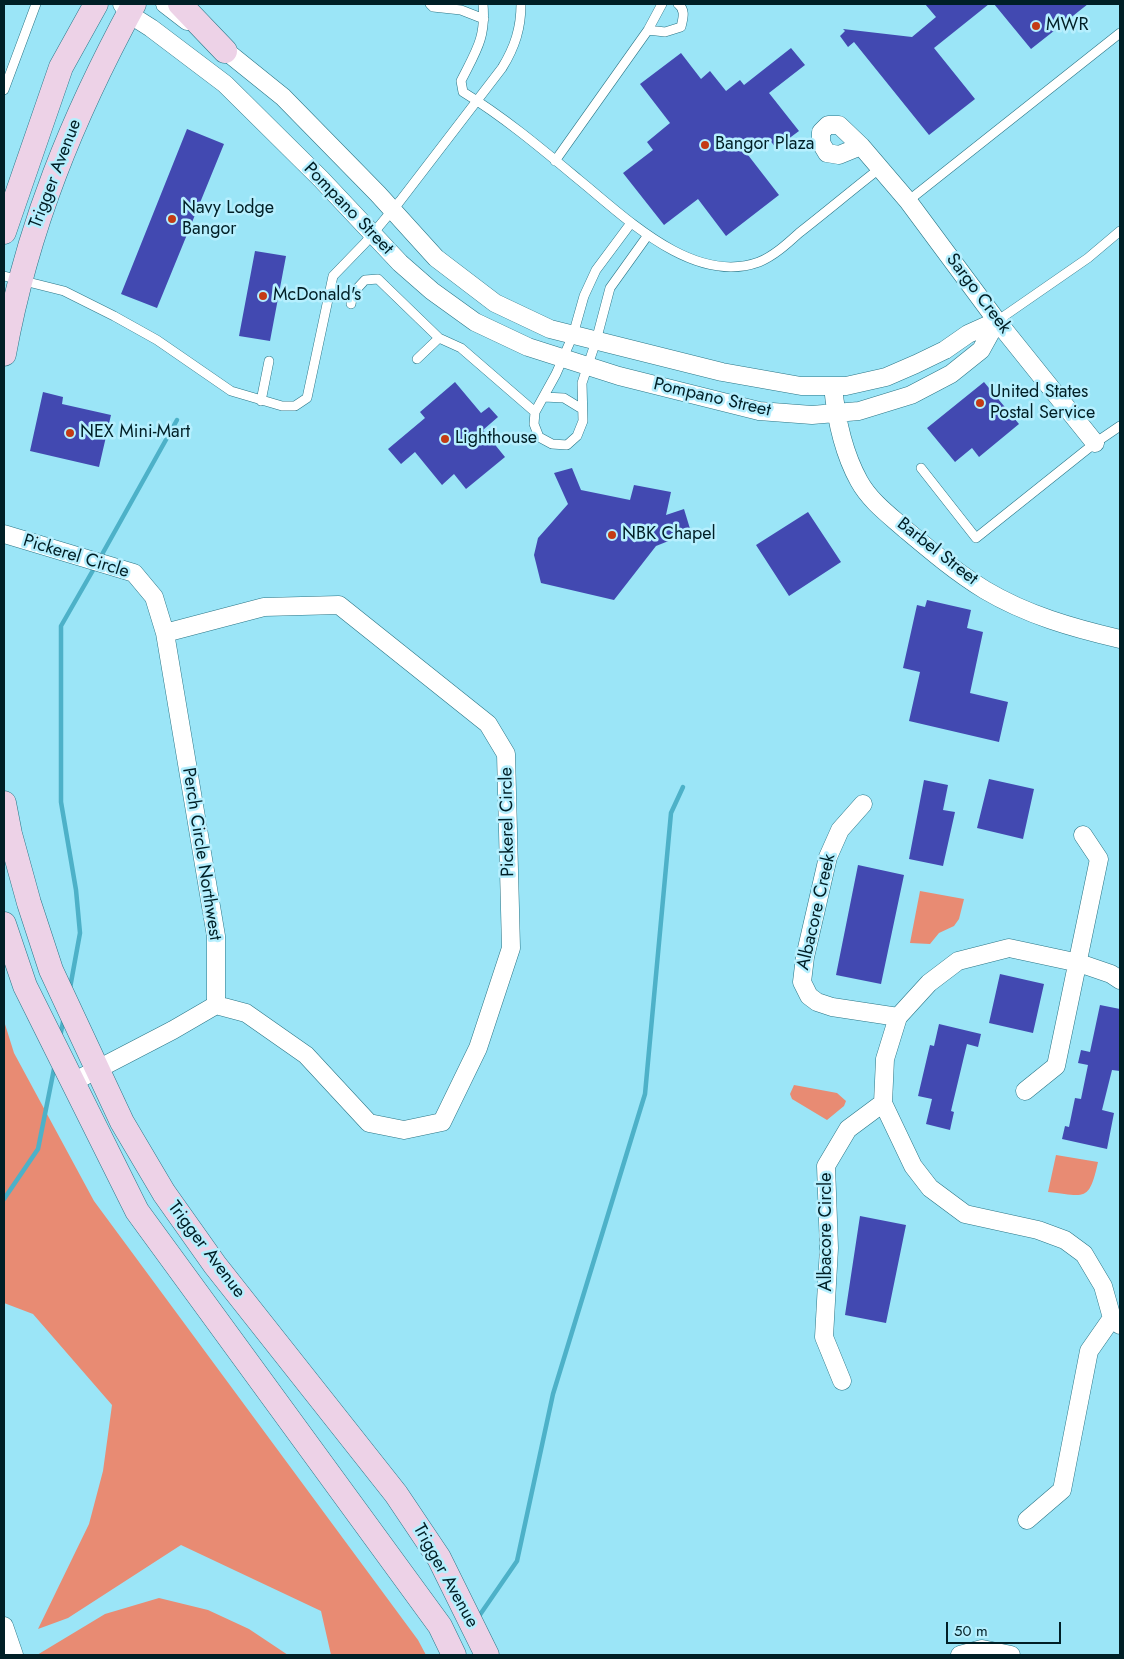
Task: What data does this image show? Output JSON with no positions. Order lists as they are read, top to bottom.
{
  "streets": {
    "main road": ["Trigger Avenue"],
    "street": [
      "Pompano Street",
      "Sargo Creek",
      "Barbel Street",
      "Pickerel Circle",
      "Perch Circle Northwest",
      "Albacore Creek",
      "Albacore Circle"
    ]
  },
  "crossings": [
    ["Trigger Avenue", "Pompano Street"],
    ["Pompano Street", "Sargo Creek"],
    ["Pompano Street", "Barbel Street"],
    ["Pickerel Circle", "Perch Circle Northwest"]
  ],
  "places": [
    "MWR",
    "Bangor Plaza",
    "Navy Lodge Bangor",
    "McDonald's",
    "United States Postal Service",
    "NEX Mini-Mart",
    "Lighthouse",
    "NBK Chapel"
  ],
  "scale_bar": "50 m"
}
